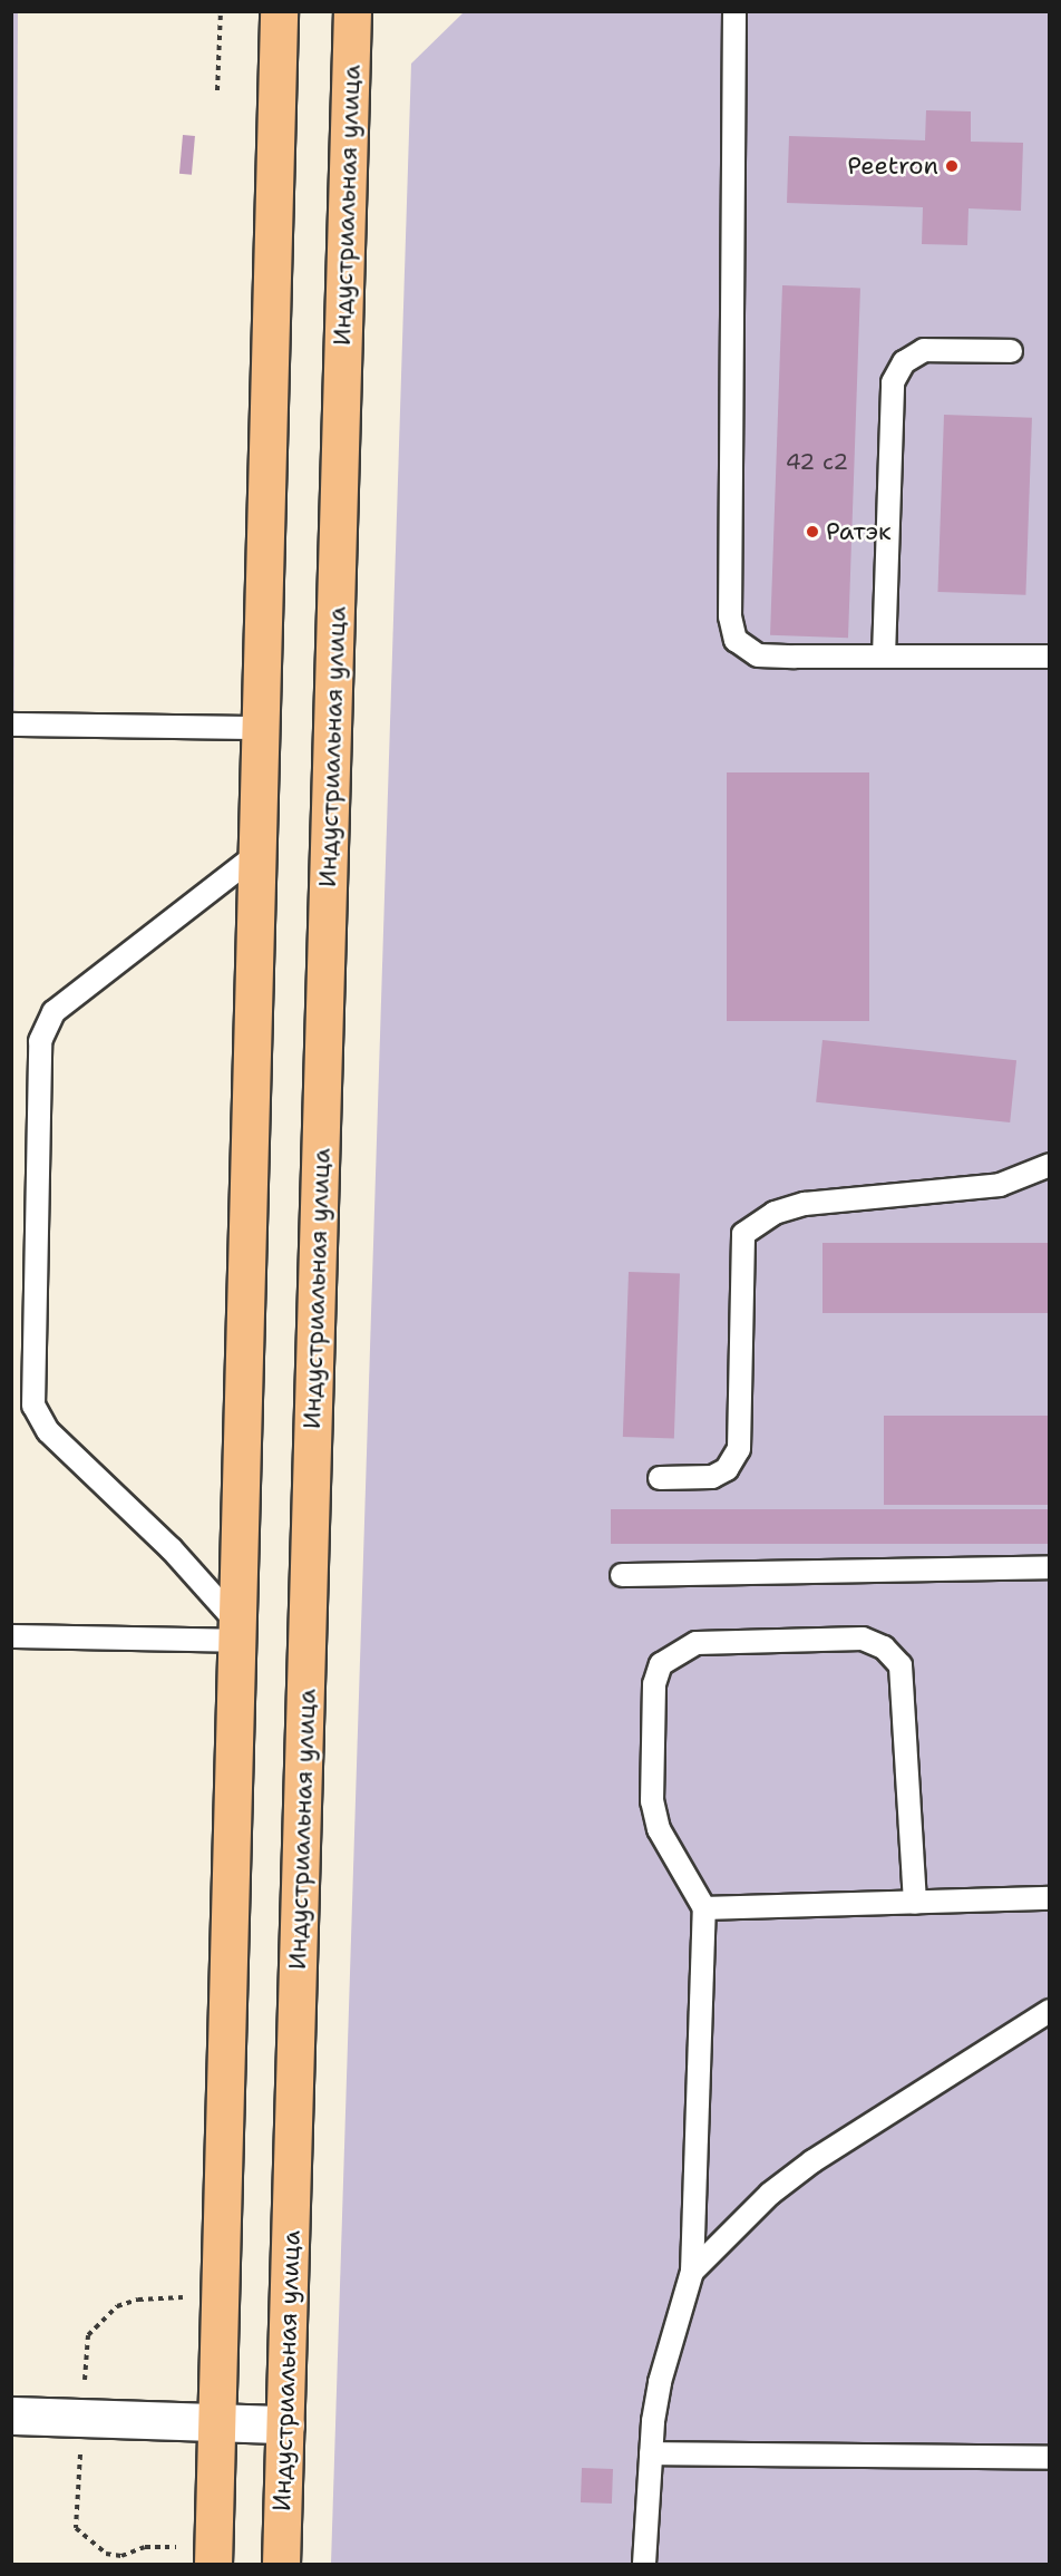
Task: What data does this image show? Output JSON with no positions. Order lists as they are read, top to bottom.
{
  "streets": {
    "main road": ["Индустриальная улица"]
  },
  "places": ["Peetron", "Ратэк"],
  "house_numbers": ["42 с2"]
}
